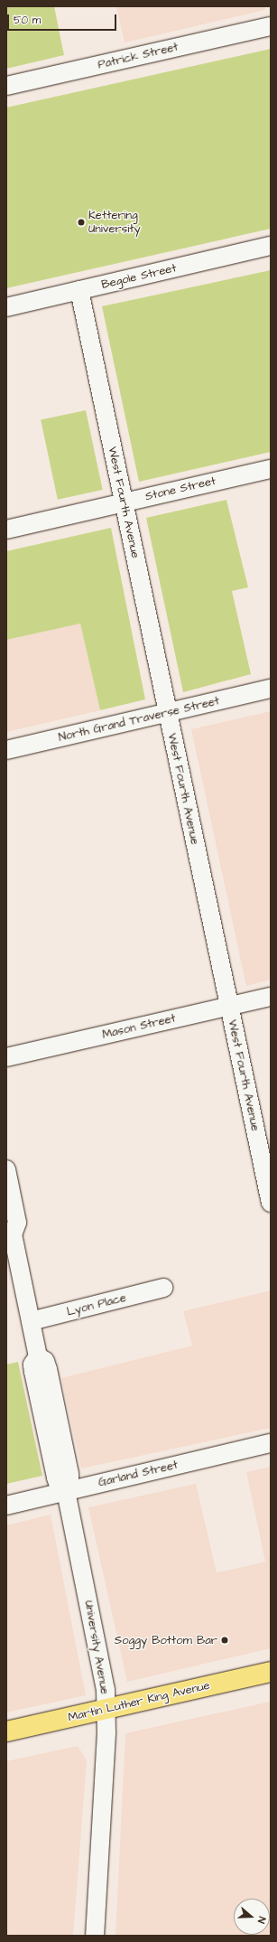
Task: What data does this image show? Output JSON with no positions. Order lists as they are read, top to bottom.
{
  "streets": {
    "main road": ["Martin Luther King Avenue"],
    "street": [
      "Patrick Street",
      "Begole Street",
      "Stone Street",
      "West Fourth Avenue",
      "North Grand Traverse Street",
      "Mason Street",
      "Lyon Place",
      "Garland Street",
      "University Avenue"
    ]
  },
  "crossings": [
    ["Begole Street", "West Fourth Avenue"],
    ["Stone Street", "West Fourth Avenue"],
    ["West Fourth Avenue", "North Grand Traverse Street"],
    ["West Fourth Avenue", "Mason Street"],
    ["Lyon Place", "University Avenue"],
    ["Garland Street", "University Avenue"],
    ["University Avenue", "Martin Luther King Avenue"]
  ],
  "places": ["Kettering University", "Soggy Bottom Bar"],
  "scale_bar": "50 m",
  "north": "right"
}
